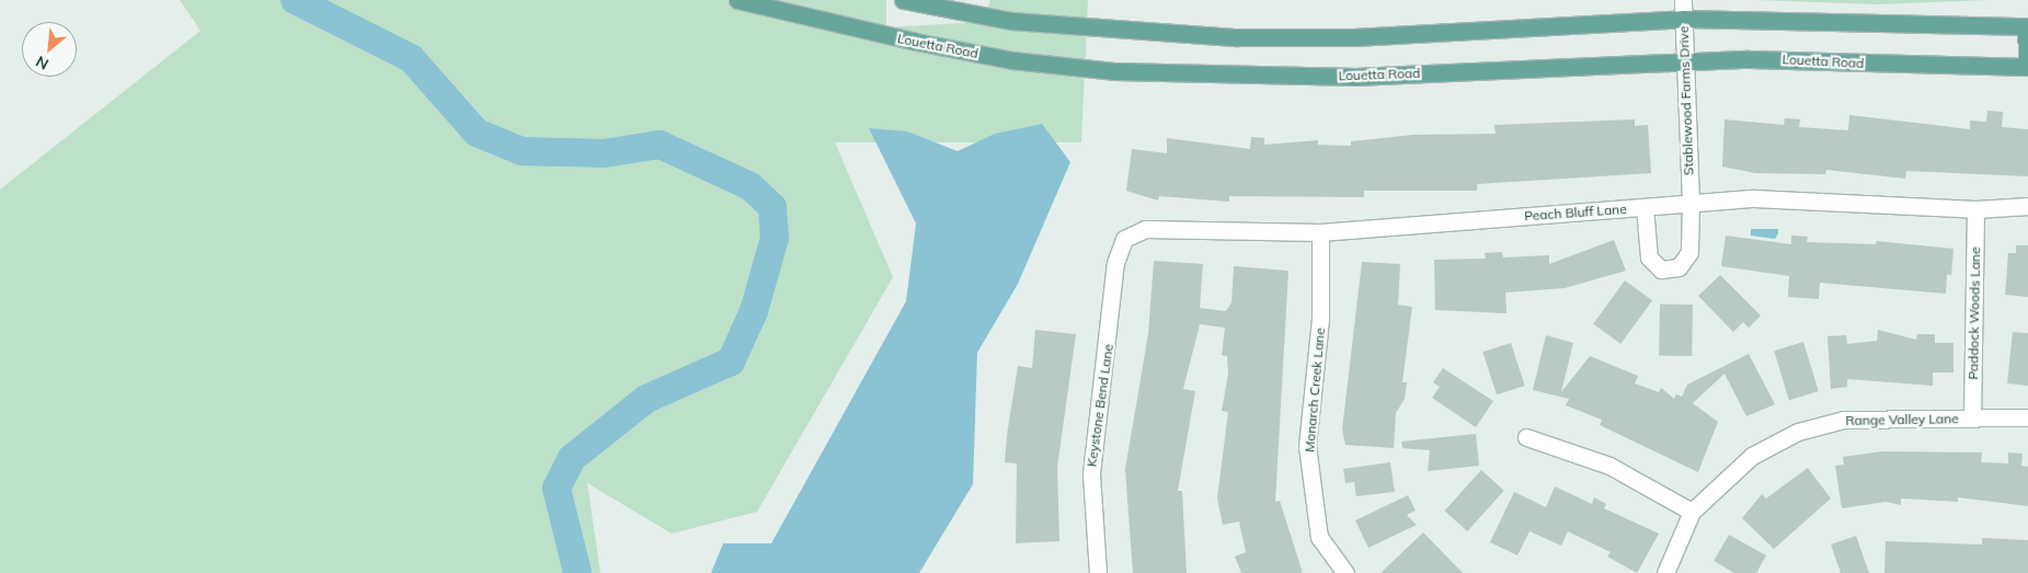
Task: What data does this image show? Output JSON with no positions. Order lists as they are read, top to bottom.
{
  "streets": {
    "main road": ["Louetta Road"],
    "street": [
      "Stablewood Farms Drive",
      "Peach Bluff Lane",
      "Paddock Woods Lane",
      "Monarch Creek Lane",
      "Keystone Bend Lane",
      "Range Valley Lane"
    ]
  },
  "crossings": [
    ["Louetta Road", "Stablewood Farms Drive"],
    ["Stablewood Farms Drive", "Peach Bluff Lane"],
    ["Peach Bluff Lane", "Paddock Woods Lane"],
    ["Peach Bluff Lane", "Monarch Creek Lane"],
    ["Peach Bluff Lane", "Keystone Bend Lane"],
    ["Paddock Woods Lane", "Range Valley Lane"]
  ],
  "north": "bottom left"
}
